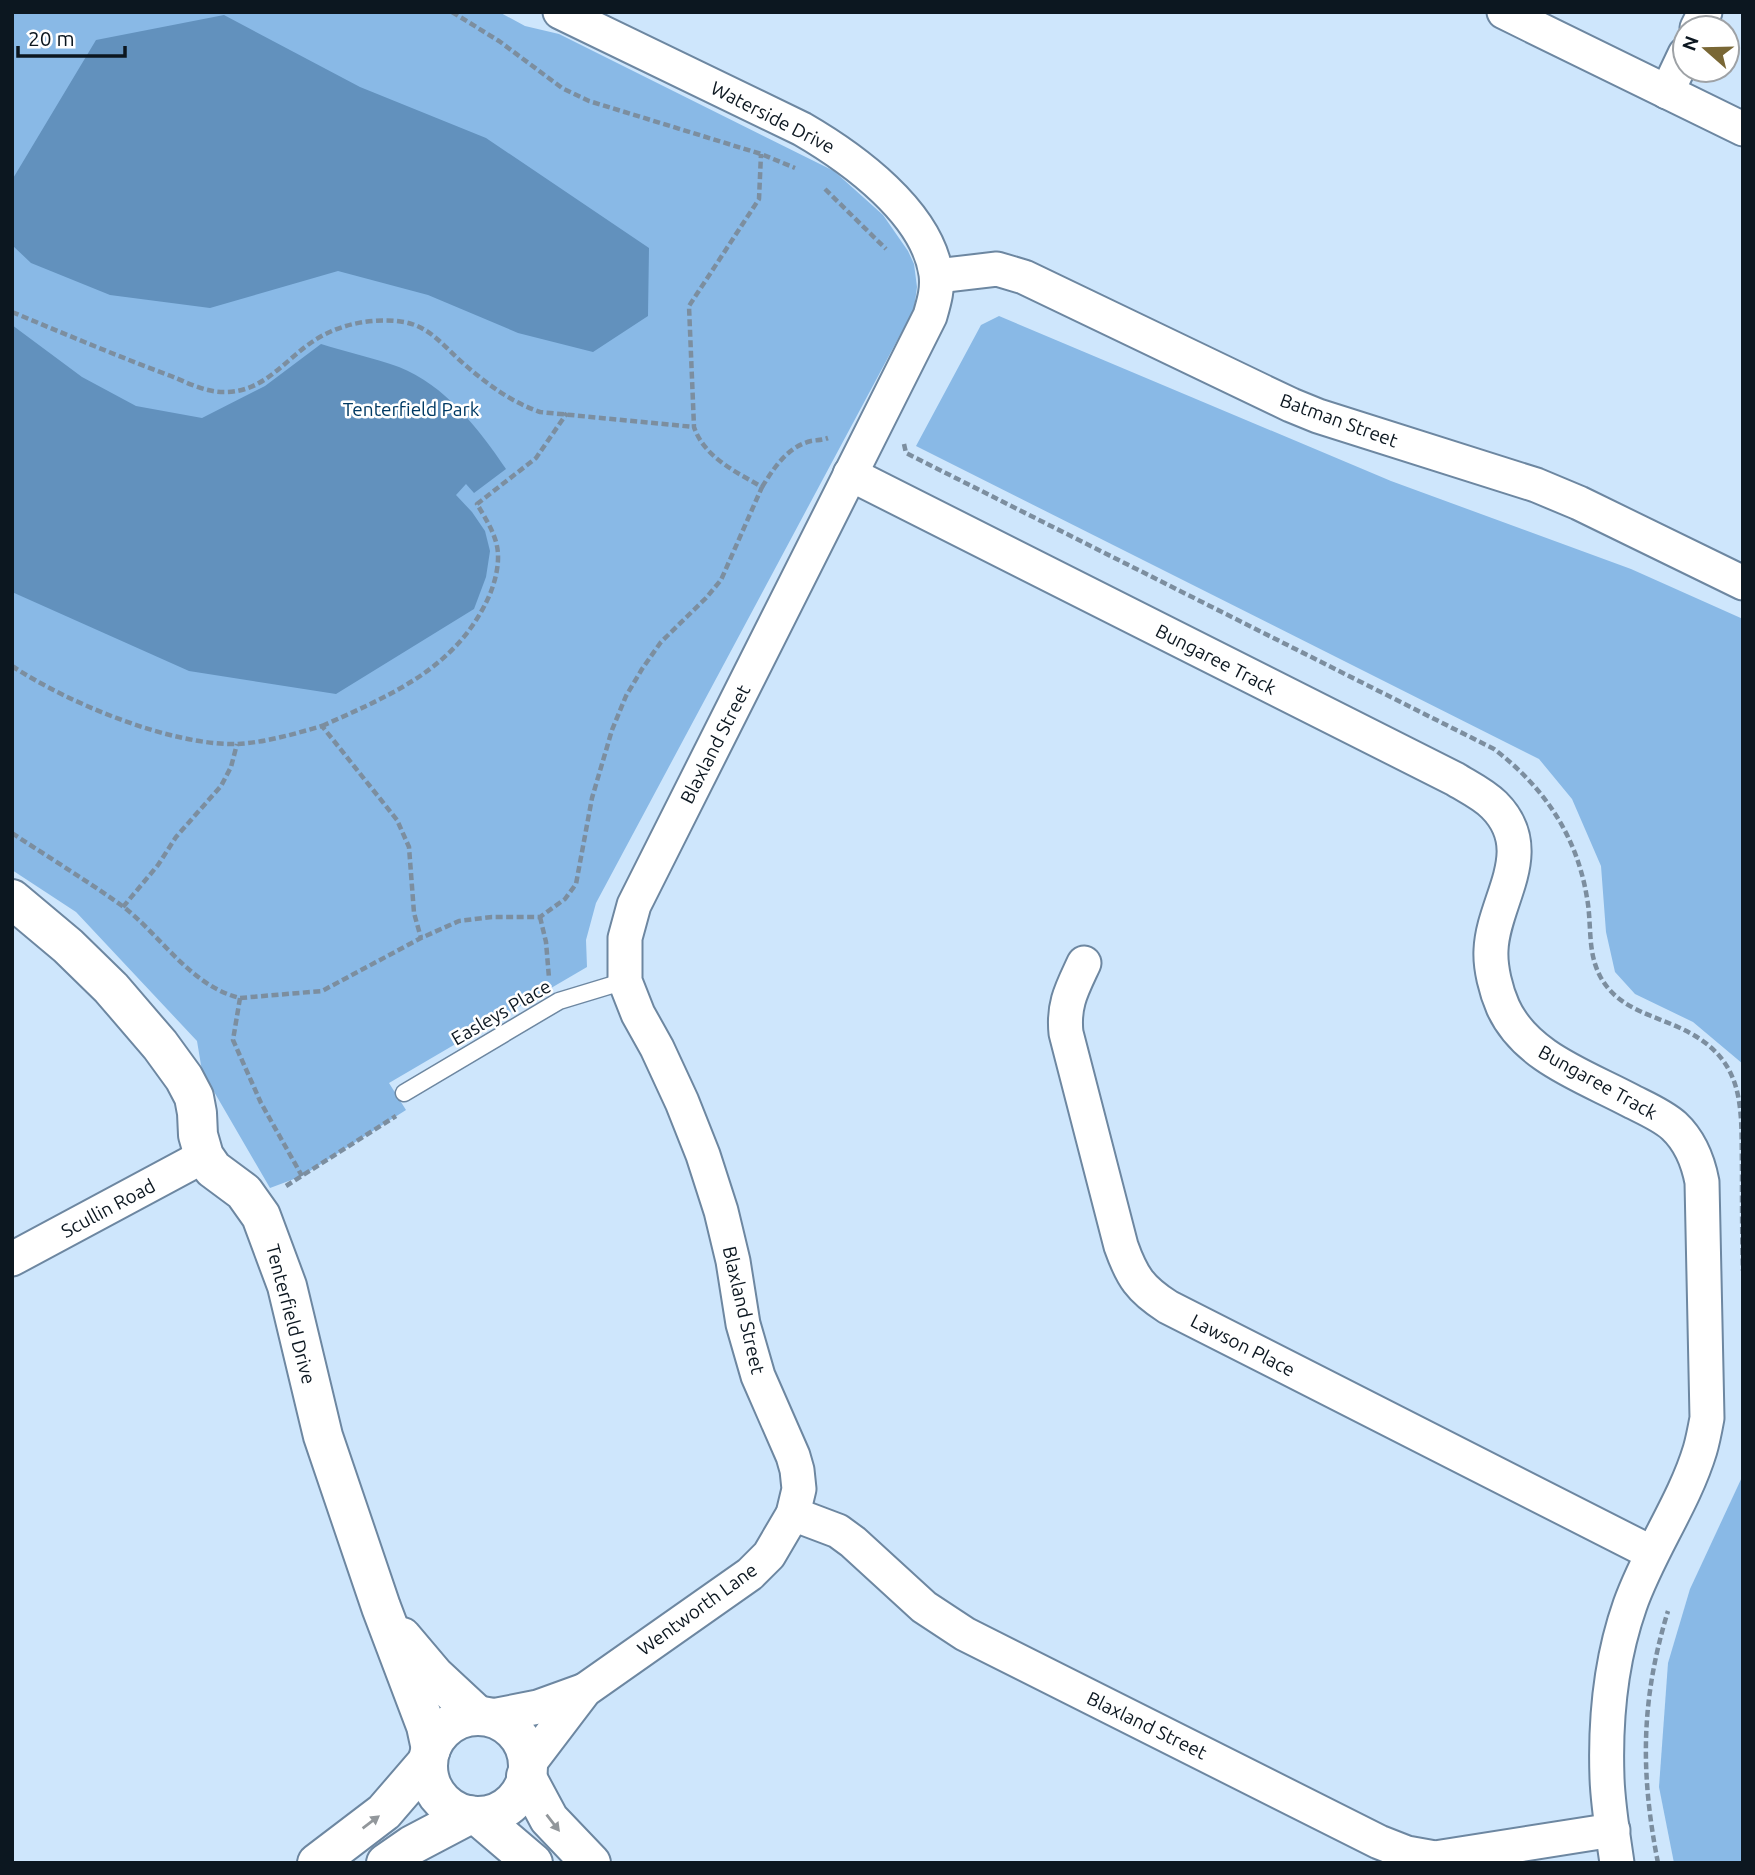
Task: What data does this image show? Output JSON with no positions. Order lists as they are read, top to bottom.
{
  "streets": {
    "street": [
      "Waterside Drive",
      "Batman Street",
      "Bungaree Track",
      "Blaxland Street",
      "Scullin Road",
      "Tenterfield Drive",
      "Lawson Place",
      "Wentworth Lane"
    ],
    "lane": ["Easleys Place"]
  },
  "crossings": [
    ["Waterside Drive", "Batman Street"],
    ["Waterside Drive", "Blaxland Street"],
    ["Batman Street", "Blaxland Street"],
    ["Bungaree Track", "Blaxland Street"],
    ["Bungaree Track", "Lawson Place"],
    ["Blaxland Street", "Easleys Place"],
    ["Blaxland Street", "Wentworth Lane"],
    ["Scullin Road", "Tenterfield Drive"],
    ["Tenterfield Drive", "Wentworth Lane"]
  ],
  "parks": ["Tenterfield Park"],
  "scale_bar": "20 m",
  "north": "left"
}
